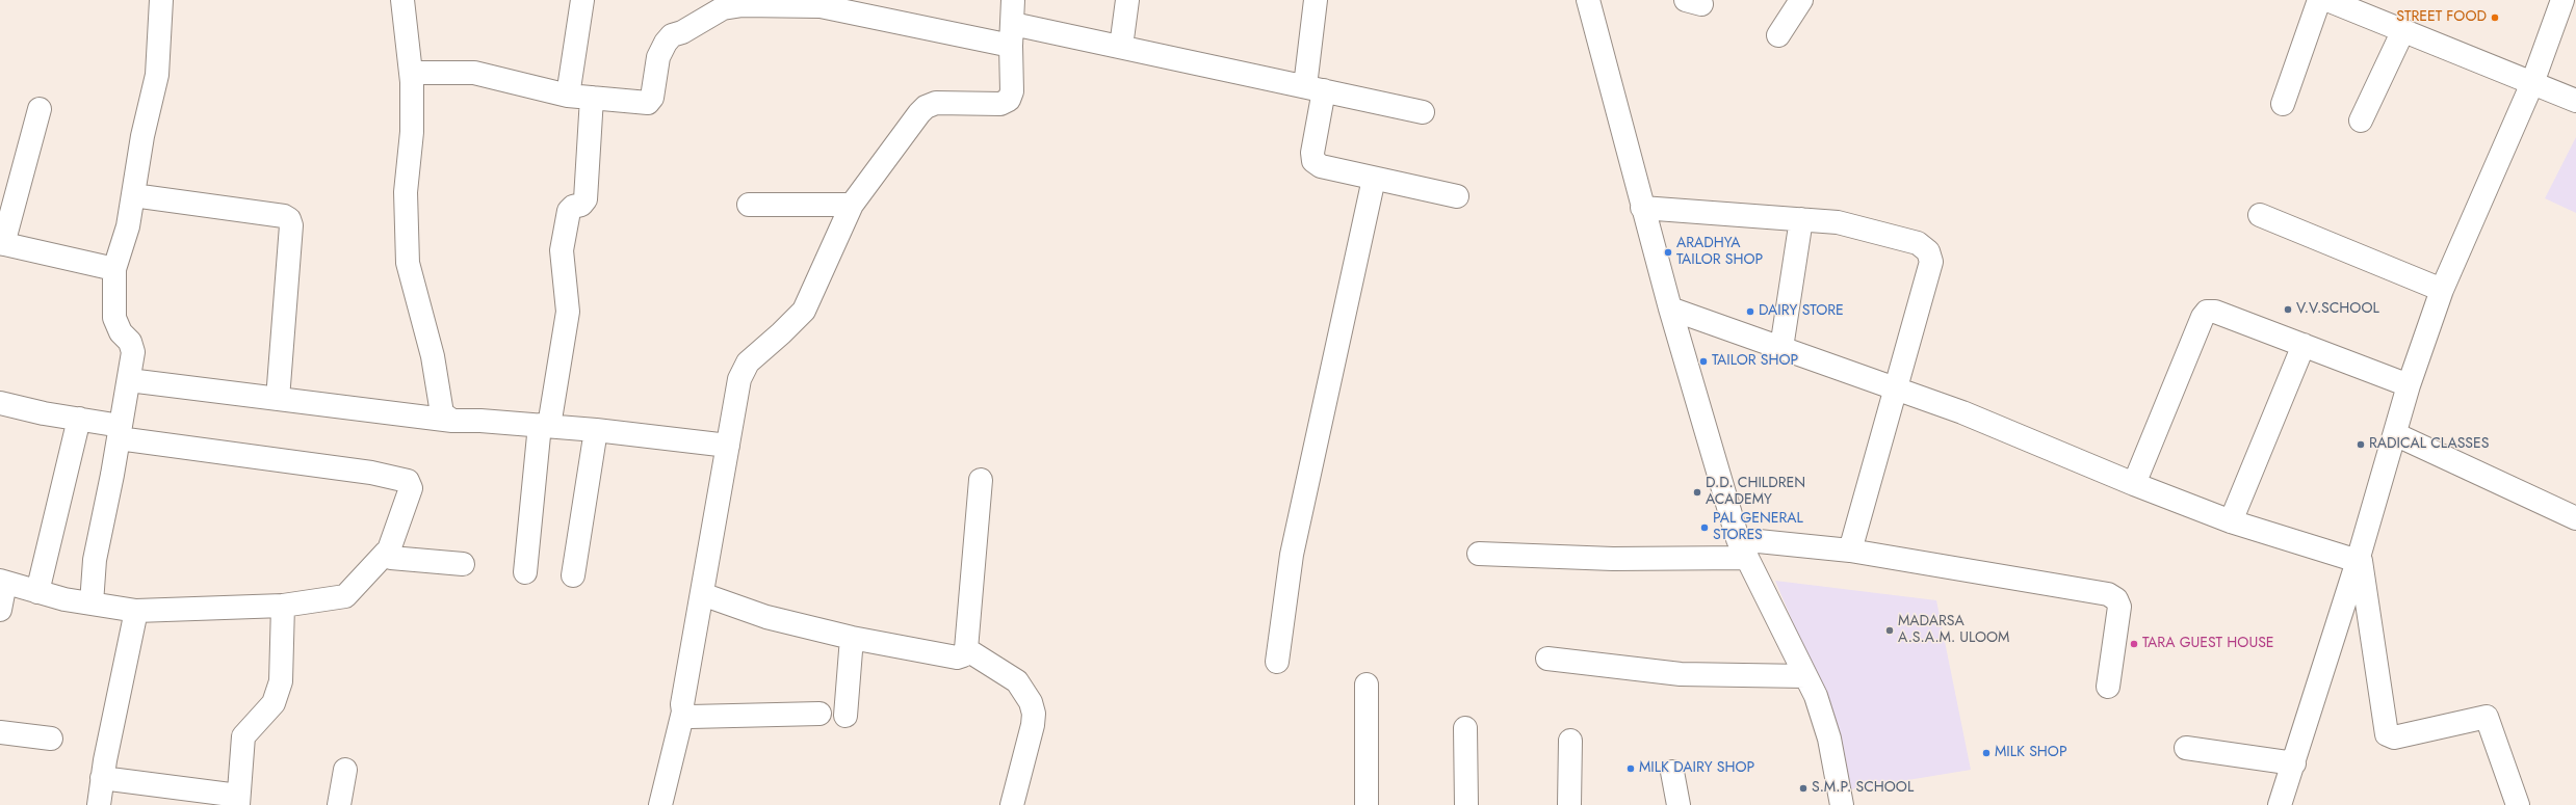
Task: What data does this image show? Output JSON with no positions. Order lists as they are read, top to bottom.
{
  "places": [
    "STREET FOOD",
    "ARADHYA TAILOR SHOP",
    "V.V.SCHOOL",
    "DAIRY STORE",
    "TAILOR SHOP",
    "RADICAL CLASSES",
    "D.D. CHILDREN ACADEMY",
    "PAL GENERAL STORES",
    "MADARSA A.S.A.M. ULOOM",
    "TARA GUEST HOUSE",
    "MILK SHOP",
    "MILK DAIRY SHOP",
    "S.M.P. SCHOOL"
  ]
}
